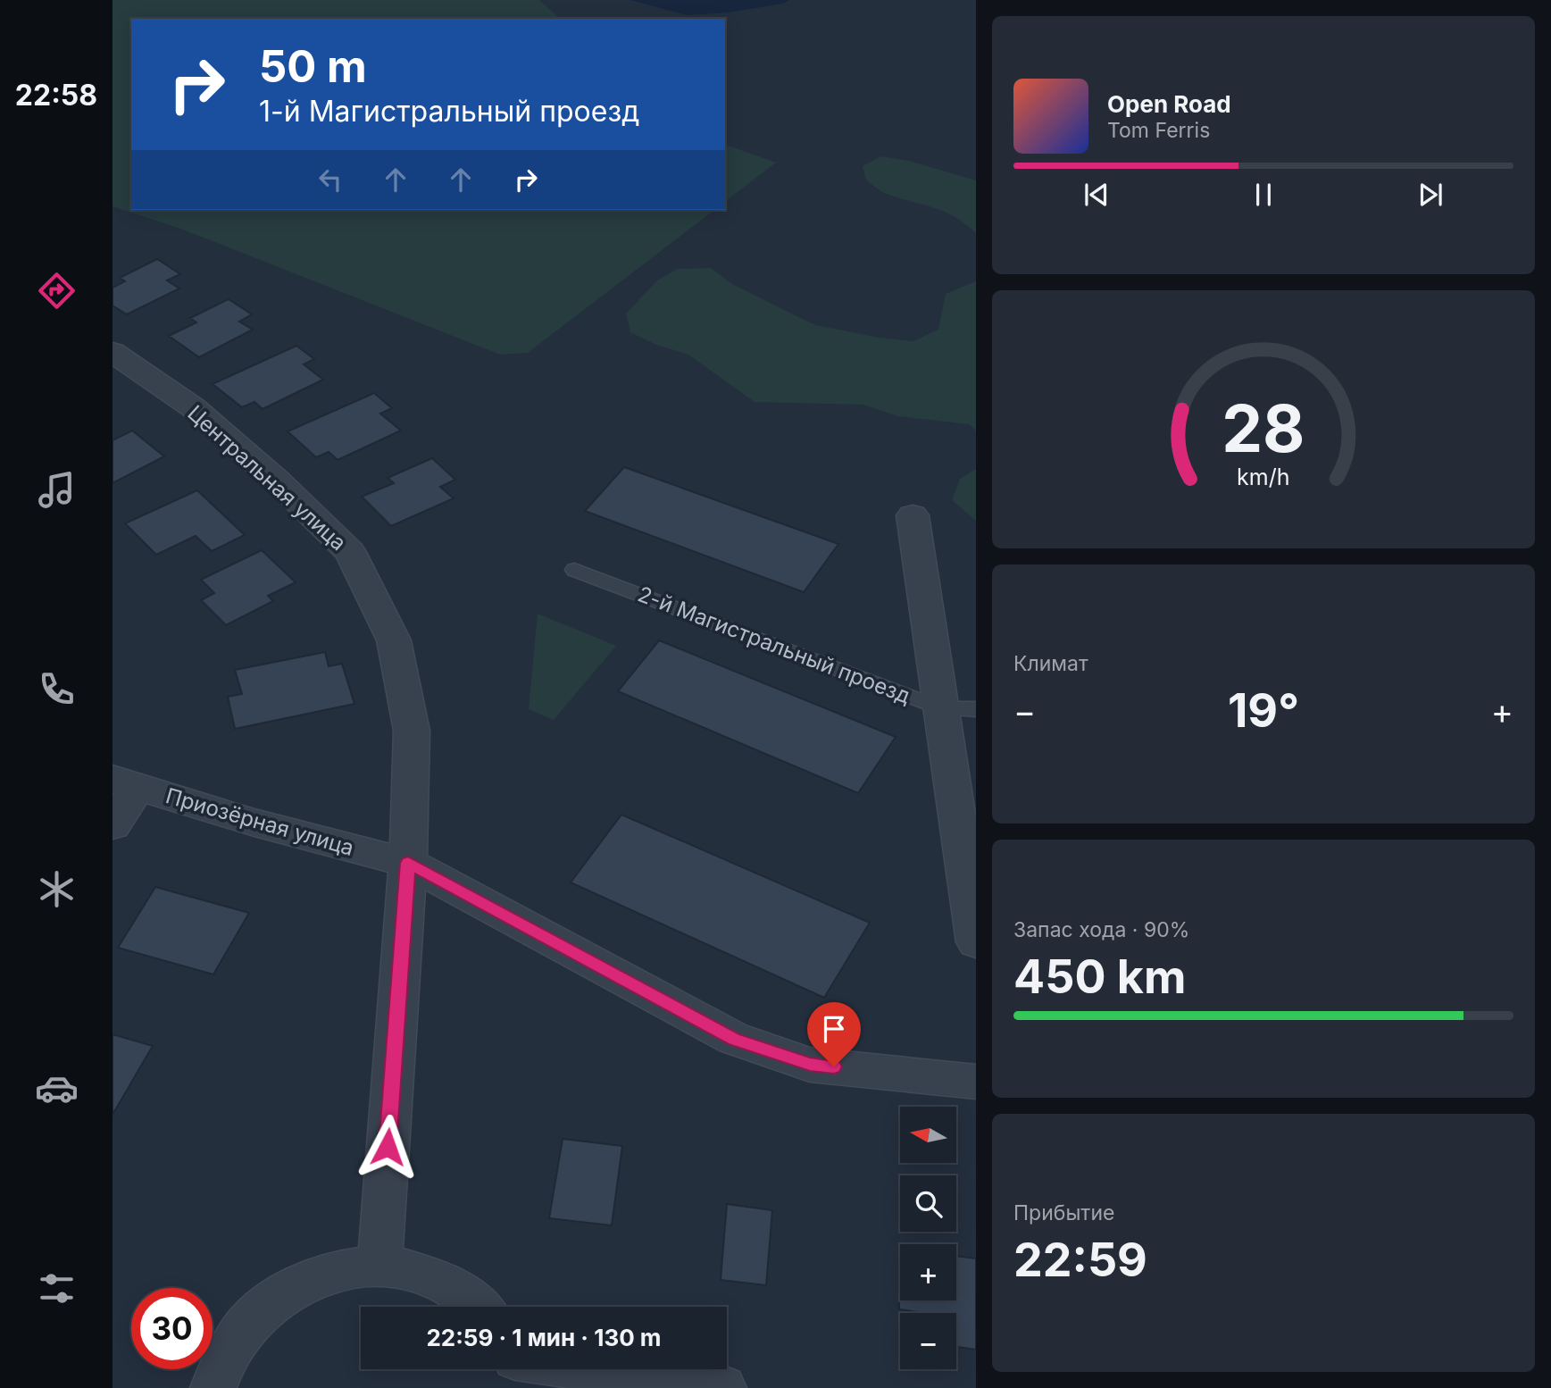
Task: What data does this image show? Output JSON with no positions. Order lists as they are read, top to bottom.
{
  "streets": {
    "street": ["Центральная улица", "Приозёрная улица"],
    "lane": ["2-й Магистральный проезд"]
  },
  "crossings": [
    ["Центральная улица", "Приозёрная улица"]
  ],
  "north": "left",
  "page": {
    "tabs": "22:58",
    "turn": ["50 m", "1-й Магистральный проезд"],
    "song": ["Open Road", "Tom Ferris"],
    "tile": [
      "Климат",
      ["Запас хода · 90%", "450 km"],
      ["Прибытие", "22:59"]
    ],
    "heat": ["−", "19°", "+"],
    "map_buttons": ["+", "−"],
    "limit": "30",
    "trip": "22:59 · 1 мин · 130 m",
    "gauge": ["28", "km/h"]
  }
}
